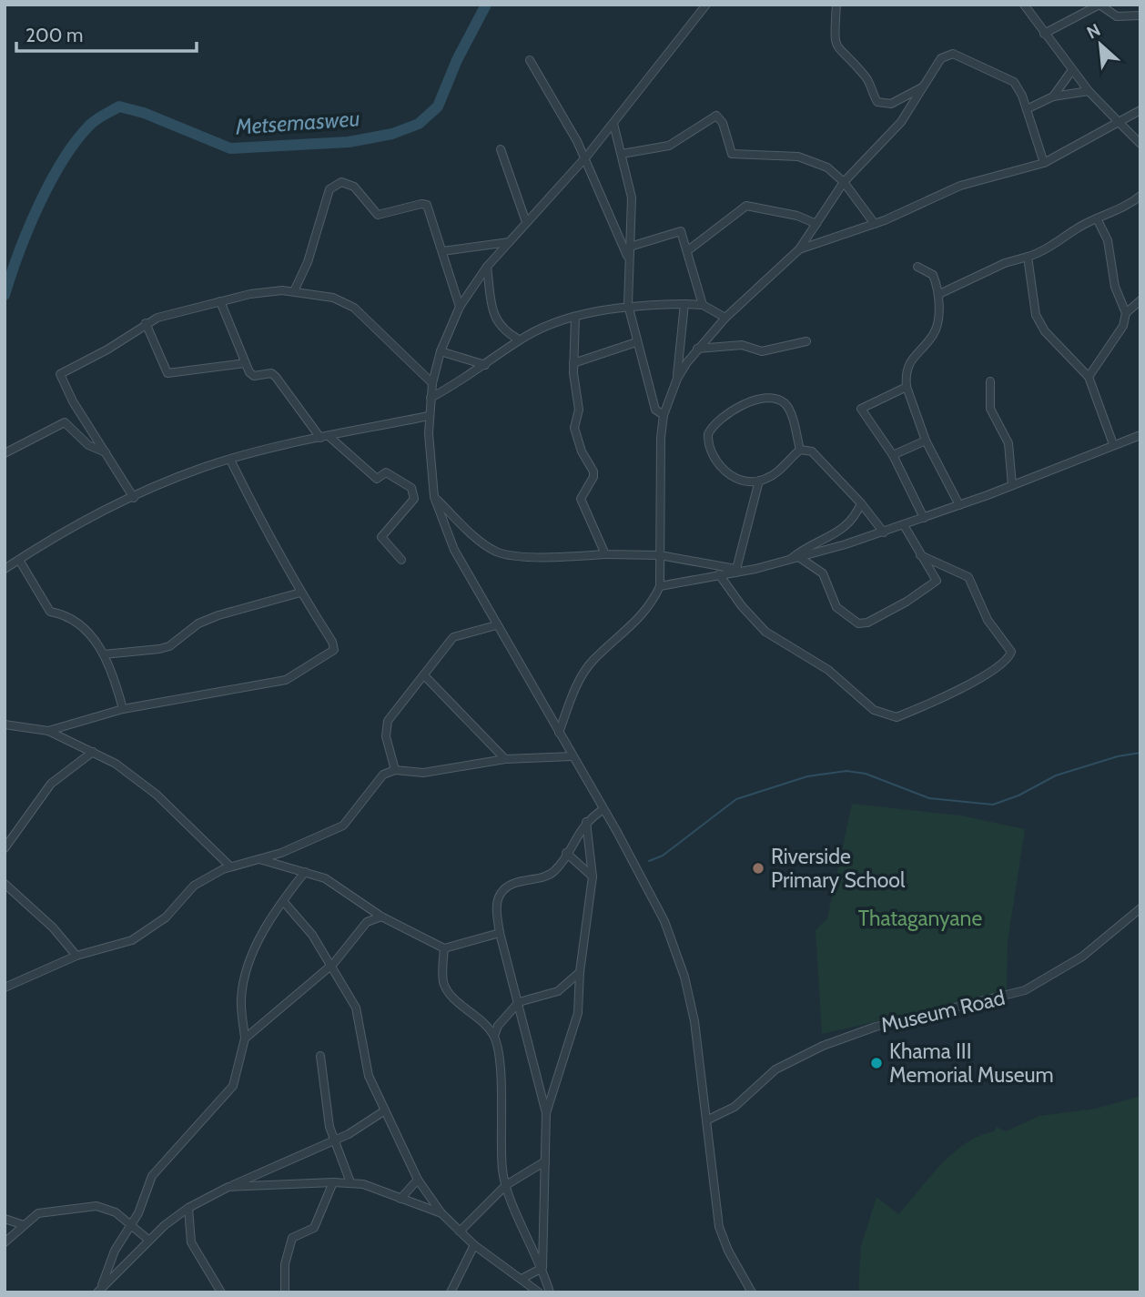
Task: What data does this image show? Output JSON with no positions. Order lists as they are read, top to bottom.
{
  "streets": {
    "street": ["Museum Road"]
  },
  "water": ["Metsemasweu"],
  "parks": ["Thataganyane"],
  "places": ["Riverside Primary School", "Khama III Memorial Museum"],
  "scale_bar": "200 m",
  "north": "top left"
}
